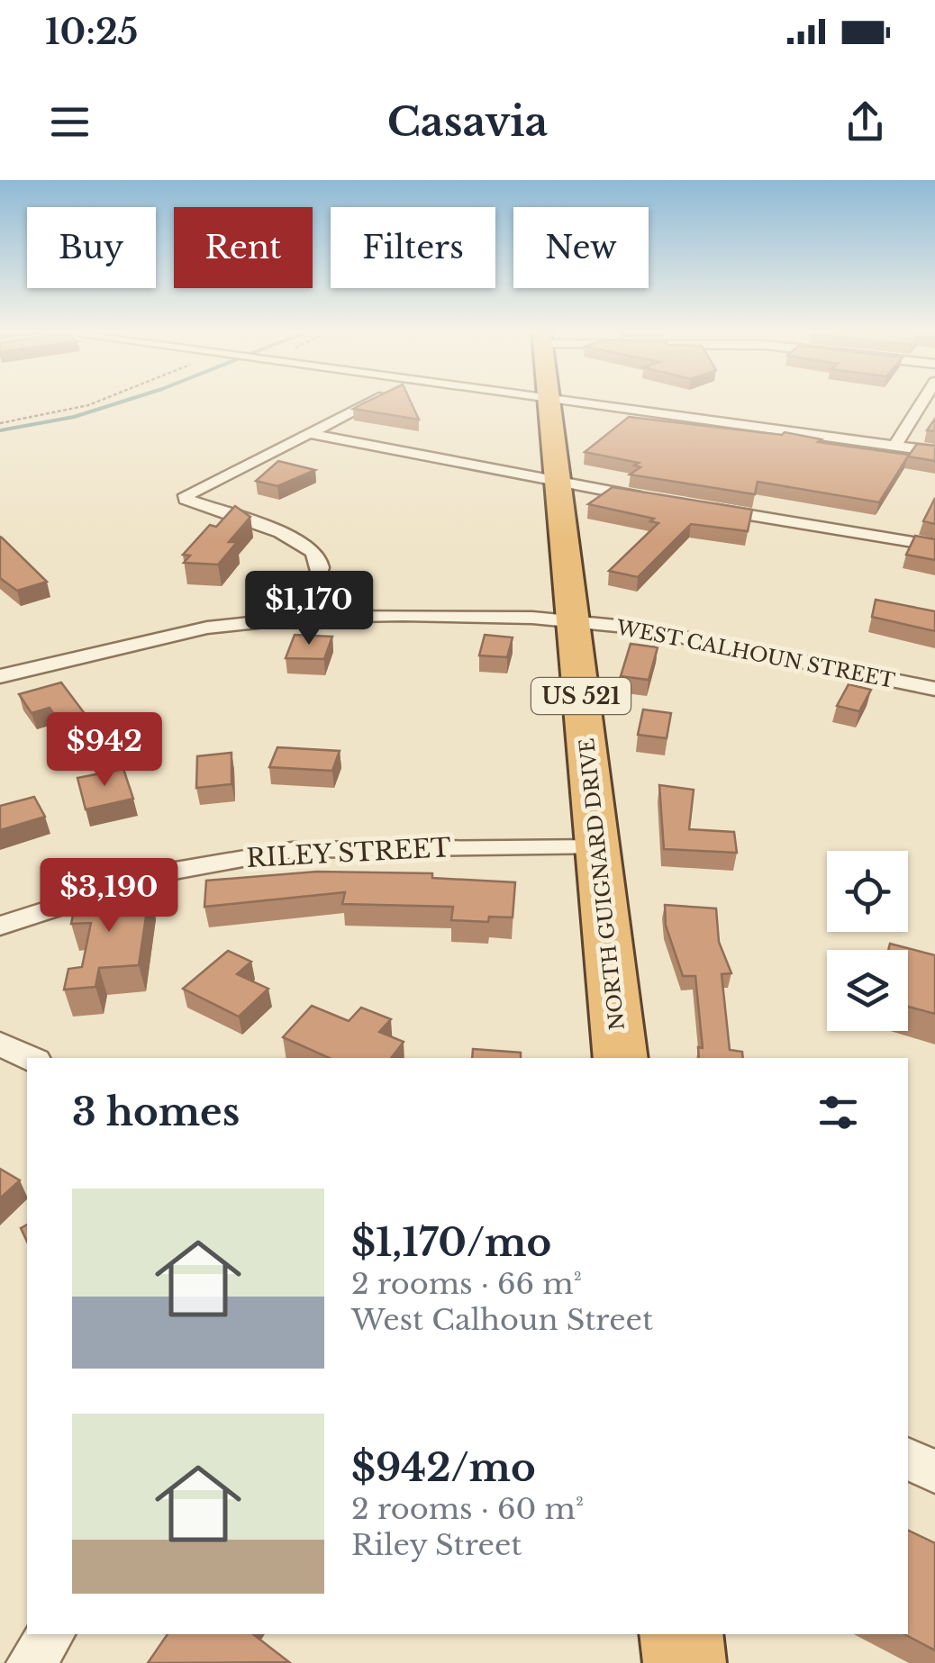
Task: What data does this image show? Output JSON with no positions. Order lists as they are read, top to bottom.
{
  "streets": {
    "highway": ["US 521", "NORTH GUIGNARD DRIVE"],
    "street": ["WEST CALHOUN STREET", "RILEY STREET"]
  },
  "crossings": [
    ["WEST CALHOUN STREET", "NORTH GUIGNARD DRIVE"],
    ["RILEY STREET", "NORTH GUIGNARD DRIVE"]
  ],
  "page": {
    "status": "10:25",
    "header": "Casavia",
    "chip": [
      "Buy",
      "Rent",
      "Filters",
      "New"
    ],
    "price": ["$1,170", "$942", "$3,190"],
    "heading": "3 homes",
    "list": [
      {
        "name": "$1,170/mo",
        "note": "2 rooms · 66 m² · West Calhoun Street"
      },
      {
        "name": "$942/mo",
        "note": "2 rooms · 60 m² · Riley Street"
      }
    ]
  }
}
